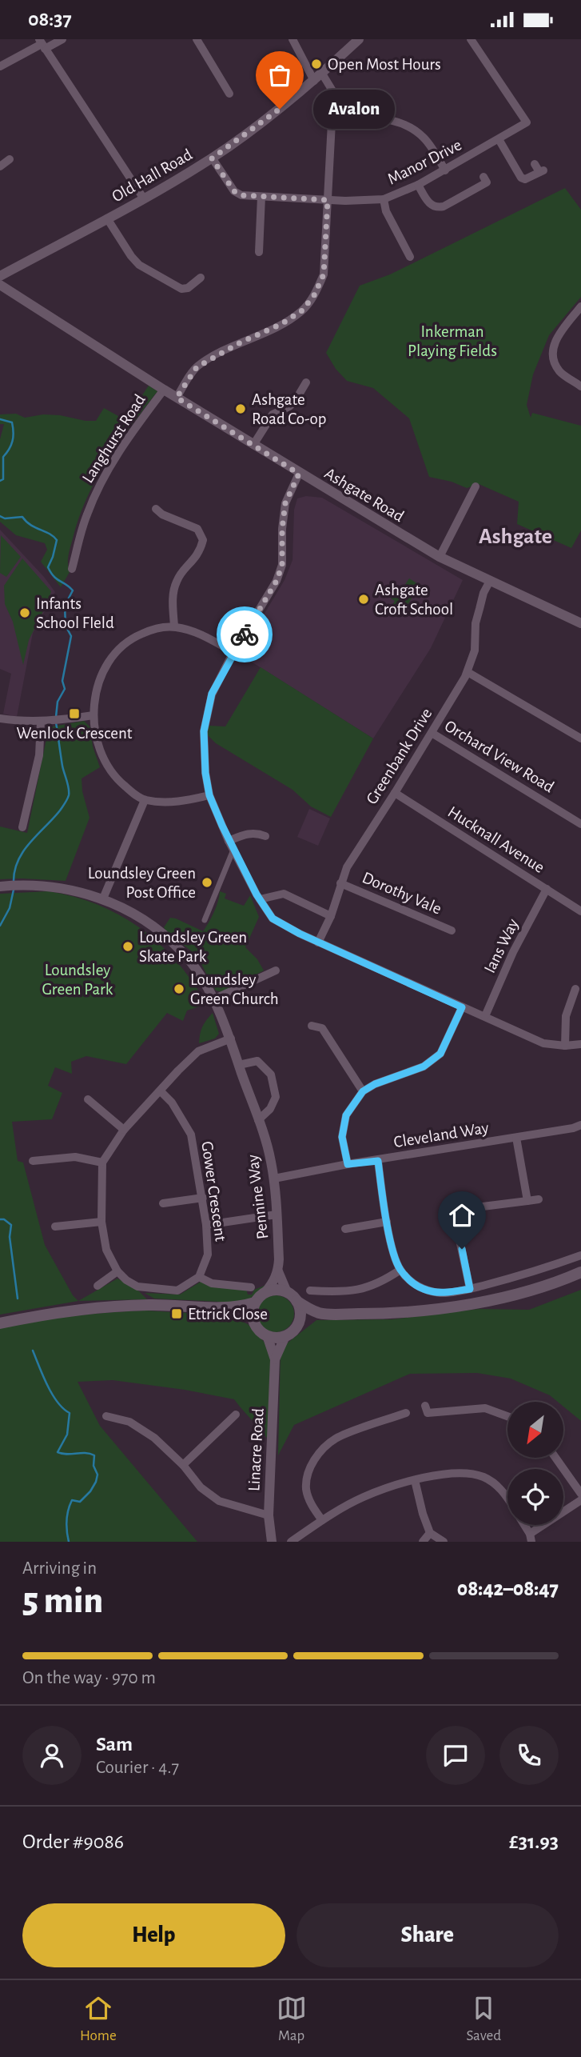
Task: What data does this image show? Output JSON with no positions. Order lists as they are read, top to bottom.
{
  "streets": {
    "street": [
      "Manor Drive",
      "Old Hall Road",
      "Langhurst Road",
      "Ashgate Road",
      "Greenbank Drive",
      "Orchard View Road",
      "Hucknall Avenue",
      "Dorothy Vale",
      "Ians Way",
      "Cleveland Way",
      "Gower Crescent",
      "Pennine Way",
      "Linacre Road"
    ]
  },
  "crossings": [
    ["Manor Drive", "Old Hall Road"],
    ["Langhurst Road", "Ashgate Road"],
    ["Ashgate Road", "Greenbank Drive"],
    ["Greenbank Drive", "Orchard View Road"],
    ["Greenbank Drive", "Hucknall Avenue"],
    ["Greenbank Drive", "Dorothy Vale"],
    ["Hucknall Avenue", "Ians Way"],
    ["Cleveland Way", "Pennine Way"],
    ["Pennine Way", "Linacre Road"]
  ],
  "districts": ["Ashgate"],
  "parks": ["Inkerman Playing Fields", "Loundsley Green Park"],
  "places": {
    "other": [
      "Open Most Hours",
      "Avalon",
      "Ashgate Road Co-op",
      "Ashgate Croft School",
      "Infants School FIeld",
      "Loundsley Green Post Office",
      "Loundsley Green Skate Park",
      "Loundsley Green Church"
    ],
    "transit": ["Wenlock Crescent", "Ettrick Close"]
  },
  "north": "bottom left",
  "page": {
    "status": "08:37",
    "bubble": "Avalon",
    "heading": ["5 min", "Arriving in", "08:42–08:47"],
    "panel": [
      "Sam",
      "Courier · 4.7",
      "Order #9086",
      "£31.93"
    ],
    "bar": "On the way · 970 m",
    "buttons": ["Help", "Share"],
    "tabs": ["Home", "Map", "Saved"]
  }
}
